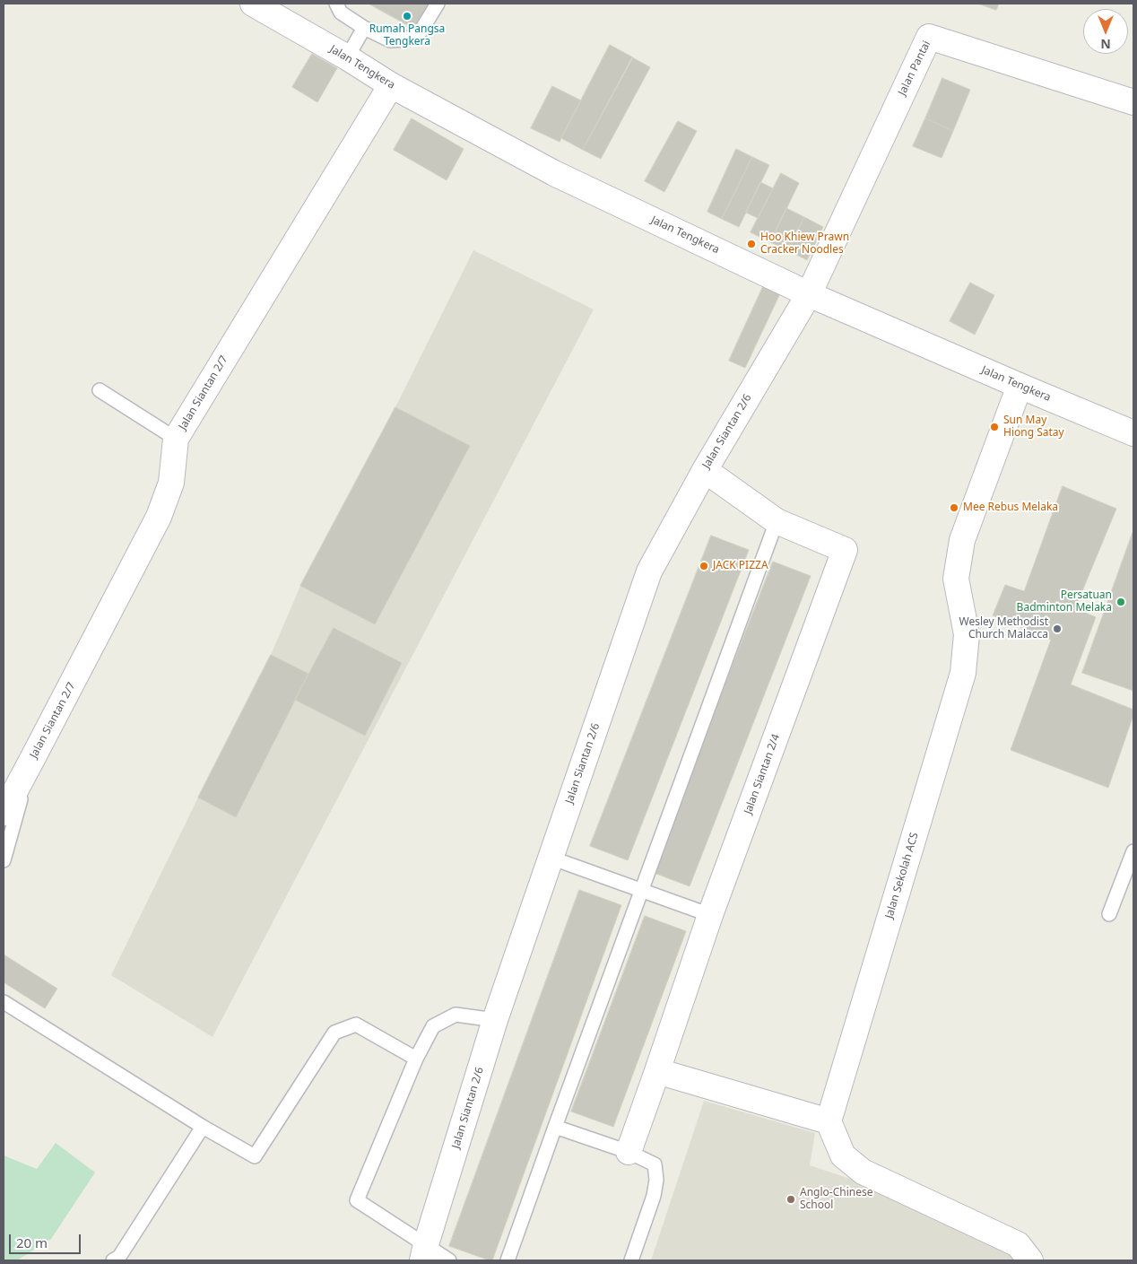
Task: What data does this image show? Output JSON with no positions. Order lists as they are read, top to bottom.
{
  "streets": {
    "street": [
      "Jalan Tengkera",
      "Jalan Pantai",
      "Jalan Siantan 2/7",
      "Jalan Siantan 2/6",
      "Jalan Siantan 2/4",
      "Jalan Sekolah ACS"
    ]
  },
  "crossings": [
    ["Jalan Tengkera", "Jalan Pantai"],
    ["Jalan Tengkera", "Jalan Siantan 2/7"],
    ["Jalan Tengkera", "Jalan Siantan 2/6"],
    ["Jalan Tengkera", "Jalan Sekolah ACS"],
    ["Jalan Pantai", "Jalan Siantan 2/6"],
    ["Jalan Siantan 2/6", "Jalan Siantan 2/4"]
  ],
  "places": [
    "Rumah Pangsa Tengkera",
    "Hoo Khiew Prawn Cracker Noodles",
    "Sun May Hiong Satay",
    "Mee Rebus Melaka",
    "JACK PIZZA",
    "Persatuan Badminton Melaka",
    "Wesley Methodist Church Malacca",
    "Anglo-Chinese School"
  ],
  "scale_bar": "20 m",
  "north": "bottom"
}
